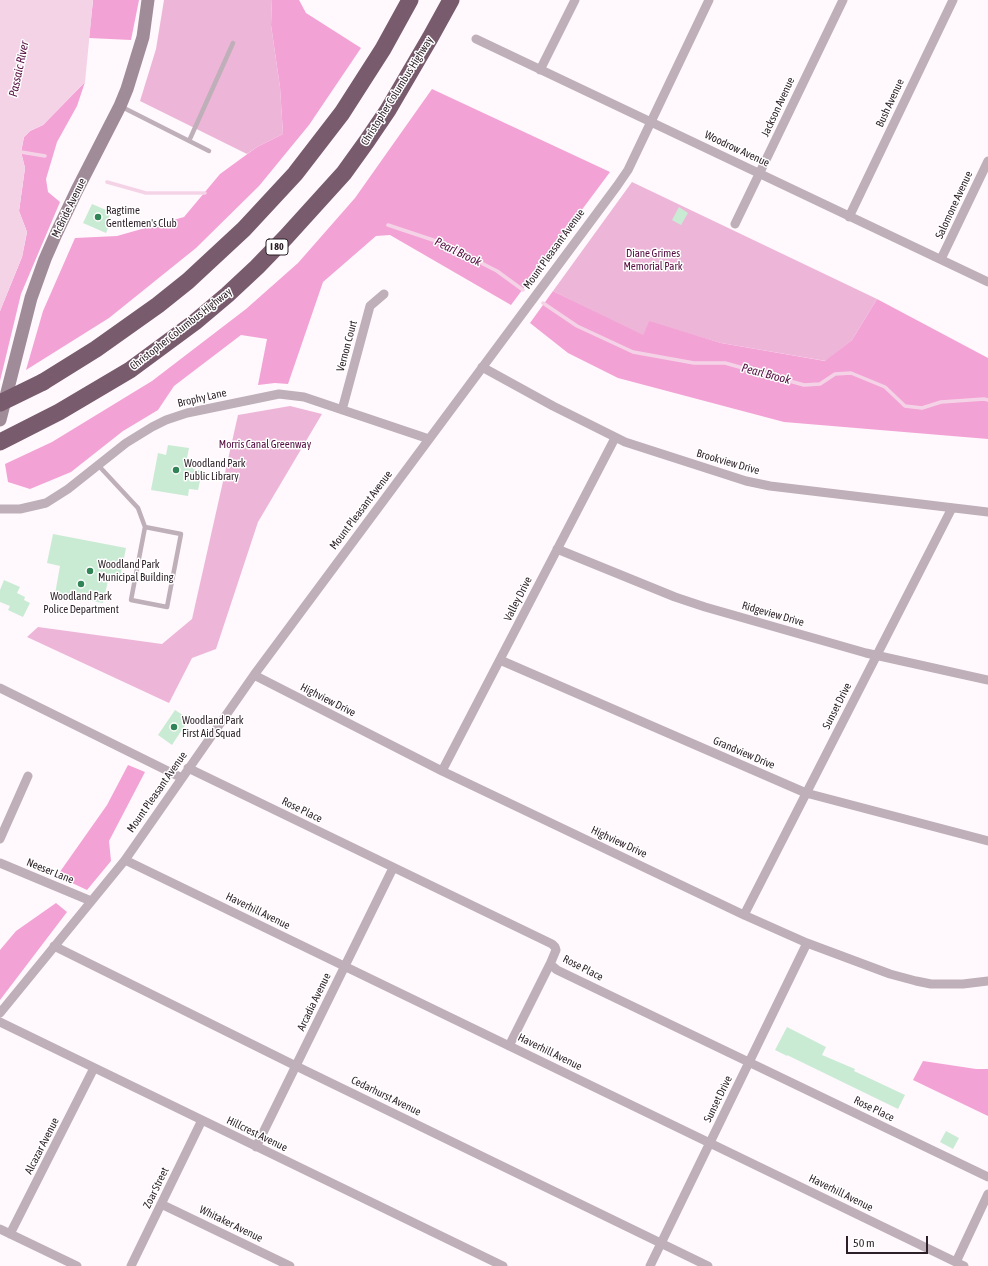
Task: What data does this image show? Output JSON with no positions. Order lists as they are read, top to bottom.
{
  "streets": {
    "highway": ["Christopher Columbus Highway", "I 80"],
    "main road": ["McBride Avenue"],
    "street": [
      "Bush Avenue",
      "Jackson Avenue",
      "Woodrow Avenue",
      "Salomone Avenue",
      "Mount Pleasant Avenue",
      "Vernon Court",
      "Brophy Lane",
      "Brookview Drive",
      "Valley Drive",
      "Ridgeview Drive",
      "Highview Drive",
      "Sunset Drive",
      "Grandview Drive",
      "Rose Place",
      "Neeser Lane",
      "Haverhill Avenue",
      "Arcadia Avenue",
      "Cedarhurst Avenue",
      "Hillcrest Avenue",
      "Alcazar Avenue",
      "Zoar Street",
      "Whitaker Avenue"
    ]
  },
  "crossings": [
    ["Bush Avenue", "Woodrow Avenue"],
    ["Jackson Avenue", "Woodrow Avenue"],
    ["Woodrow Avenue", "Salomone Avenue"],
    ["Woodrow Avenue", "Mount Pleasant Avenue"],
    ["Mount Pleasant Avenue", "Brophy Lane"],
    ["Mount Pleasant Avenue", "Brookview Drive"],
    ["Mount Pleasant Avenue", "Highview Drive"],
    ["Mount Pleasant Avenue", "Rose Place"],
    ["Mount Pleasant Avenue", "Neeser Lane"],
    ["Mount Pleasant Avenue", "Haverhill Avenue"],
    ["Mount Pleasant Avenue", "Cedarhurst Avenue"],
    ["Vernon Court", "Brophy Lane"],
    ["Brookview Drive", "Valley Drive"],
    ["Brookview Drive", "Sunset Drive"],
    ["Valley Drive", "Ridgeview Drive"],
    ["Valley Drive", "Highview Drive"],
    ["Valley Drive", "Grandview Drive"],
    ["Ridgeview Drive", "Sunset Drive"],
    ["Highview Drive", "Sunset Drive"],
    ["Sunset Drive", "Grandview Drive"],
    ["Sunset Drive", "Rose Place"],
    ["Sunset Drive", "Haverhill Avenue"],
    ["Sunset Drive", "Cedarhurst Avenue"],
    ["Rose Place", "Arcadia Avenue"],
    ["Haverhill Avenue", "Arcadia Avenue"],
    ["Arcadia Avenue", "Cedarhurst Avenue"],
    ["Arcadia Avenue", "Hillcrest Avenue"],
    ["Hillcrest Avenue", "Alcazar Avenue"],
    ["Hillcrest Avenue", "Zoar Street"],
    ["Zoar Street", "Whitaker Avenue"]
  ],
  "water": ["Passaic River", "Pearl Brook"],
  "parks": ["Diane Grimes Memorial Park", "Morris Canal Greenway"],
  "places": [
    "Ragtime Gentlemen's Club",
    "Woodland Park Public Library",
    "Woodland Park Municipal Building",
    "Woodland Park Police Department",
    "Woodland Park First Aid Squad"
  ],
  "scale_bar": "50 m"
}
